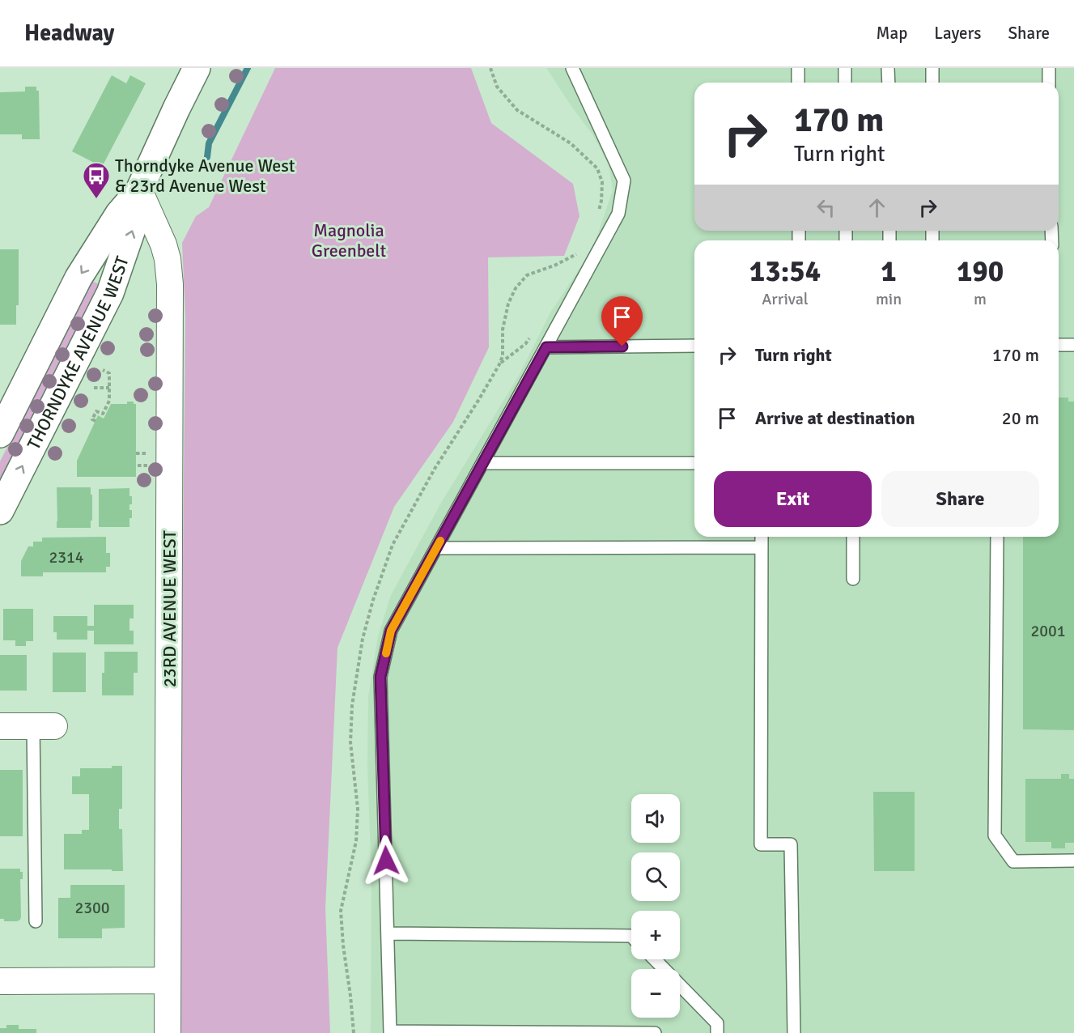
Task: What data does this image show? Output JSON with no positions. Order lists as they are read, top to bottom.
{
  "streets": {
    "main road": ["THORNDYKE AVENUE WEST"],
    "street": ["23RD AVENUE WEST"]
  },
  "crossings": [
    ["THORNDYKE AVENUE WEST", "23RD AVENUE WEST"]
  ],
  "parks": ["Magnolia Greenbelt"],
  "places": {
    "bus stop": ["Thorndyke Avenue West & 23rd Avenue West"]
  },
  "house_numbers": ["2314", "2001", "2300"],
  "page": {
    "header": "Headway",
    "nav": ["Map", "Layers", "Share"],
    "turn": ["170 m", "Turn right"],
    "eta": [
      "13:54",
      "Arrival",
      "1",
      "min",
      "190",
      "m"
    ],
    "list": [
      {
        "name": "Turn right",
        "value": "170 m"
      },
      {
        "name": "Arrive at destination",
        "value": "20 m"
      }
    ],
    "buttons": ["Exit", "Share"],
    "map_buttons": ["+", "−"]
  }
}
